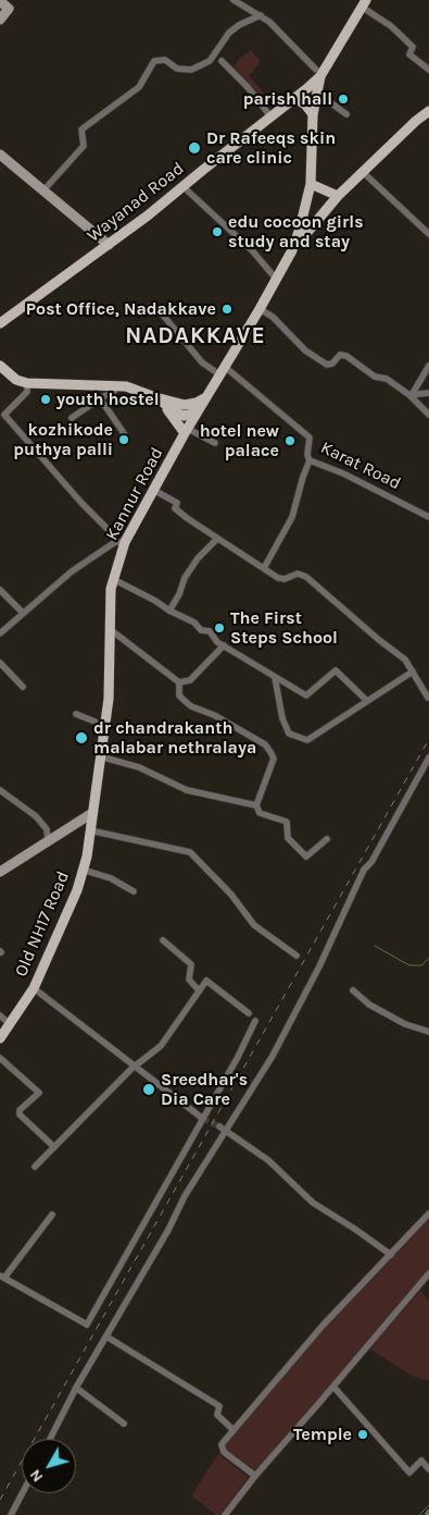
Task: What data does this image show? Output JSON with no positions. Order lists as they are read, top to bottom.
{
  "streets": {
    "main road": ["Wayanad Road", "Kannur Road", "Old NH17 Road"],
    "street": ["Karat Road"]
  },
  "crossings": [
    ["Karat Road", "Kannur Road"],
    ["Kannur Road", "Old NH17 Road"]
  ],
  "districts": ["NADAKKAVE"],
  "places": [
    "parish hall",
    "Dr Rafeeqs skin care clinic",
    "edu cocoon girls study and stay",
    "Post Office, Nadakkave",
    "youth hostel",
    "kozhikode puthya palli",
    "hotel new palace",
    "The First Steps School",
    "dr chandrakanth malabar nethralaya",
    "Sreedhar's Dia Care",
    "Temple"
  ],
  "north": "bottom left"
}
